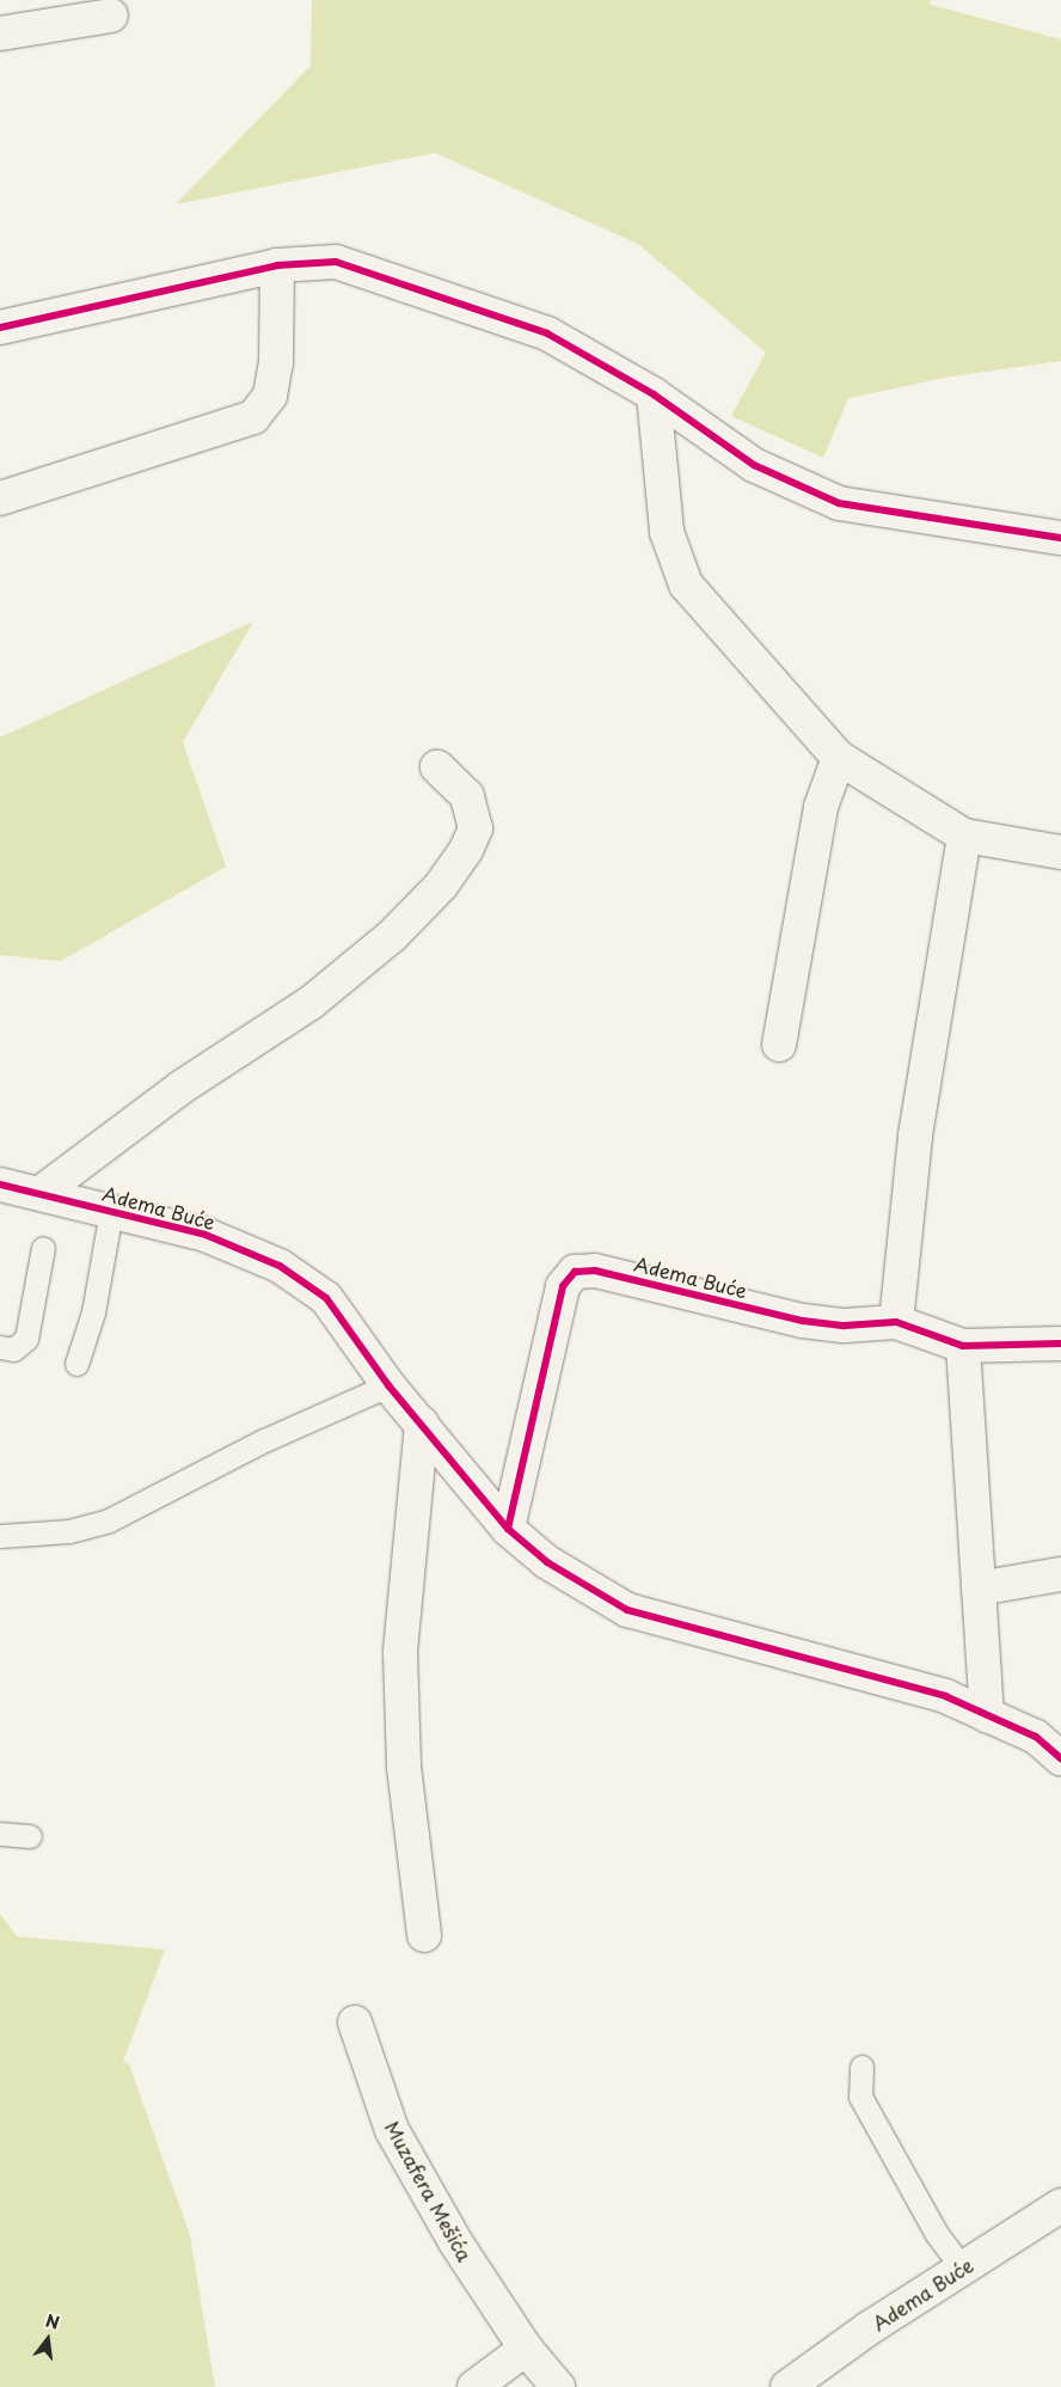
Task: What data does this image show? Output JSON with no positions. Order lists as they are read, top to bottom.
{
  "streets": {
    "street": ["Adema Buće", "Muzafera Mešića"]
  },
  "north": "top"
}
